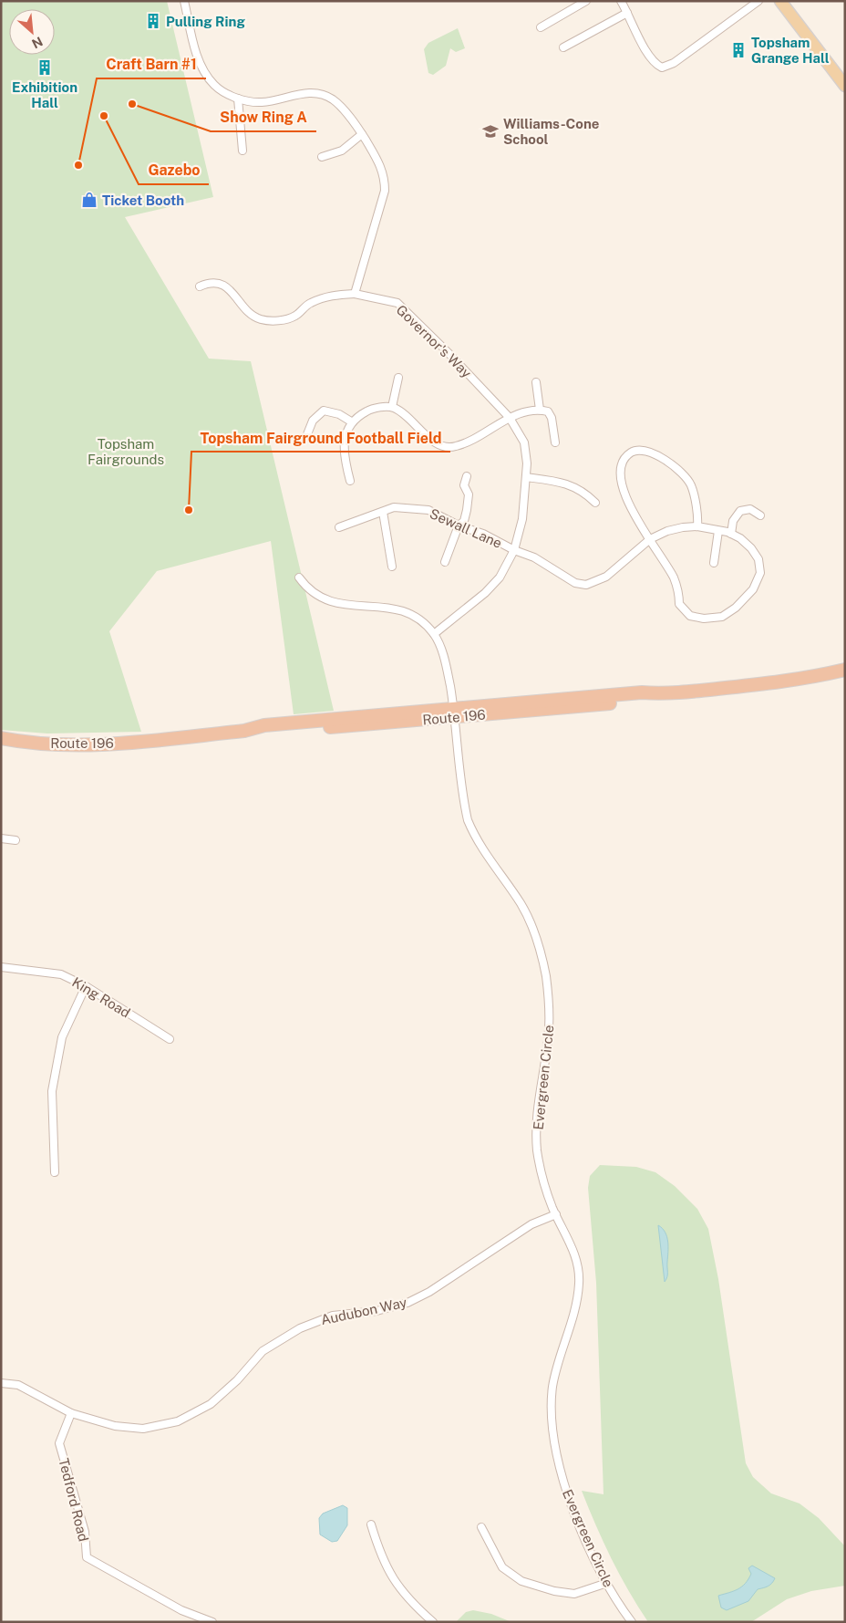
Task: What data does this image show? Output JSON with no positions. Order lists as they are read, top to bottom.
{
  "streets": {
    "highway": ["Route 196"],
    "street": [
      "Governor's Way",
      "Sewall Lane",
      "King Road",
      "Evergreen Circle",
      "Audubon Way",
      "Tedford Road"
    ]
  },
  "crossings": [
    ["Governor's Way", "Sewall Lane"],
    ["Governor's Way", "Evergreen Circle"],
    ["Route 196", "Evergreen Circle"],
    ["Evergreen Circle", "Audubon Way"],
    ["Audubon Way", "Tedford Road"]
  ],
  "parks": ["Topsham Fairgrounds"],
  "places": {
    "building": ["Pulling Ring", "Topsham Grange Hall", "Exhibition Hall"],
    "other": [
      "Show Ring A",
      "Gazebo",
      "Craft Barn #1",
      "Topsham Fairground Football Field"
    ],
    "school or university": ["Williams-Cone School"],
    "shop": ["Ticket Booth"]
  },
  "north": "bottom right"
}
